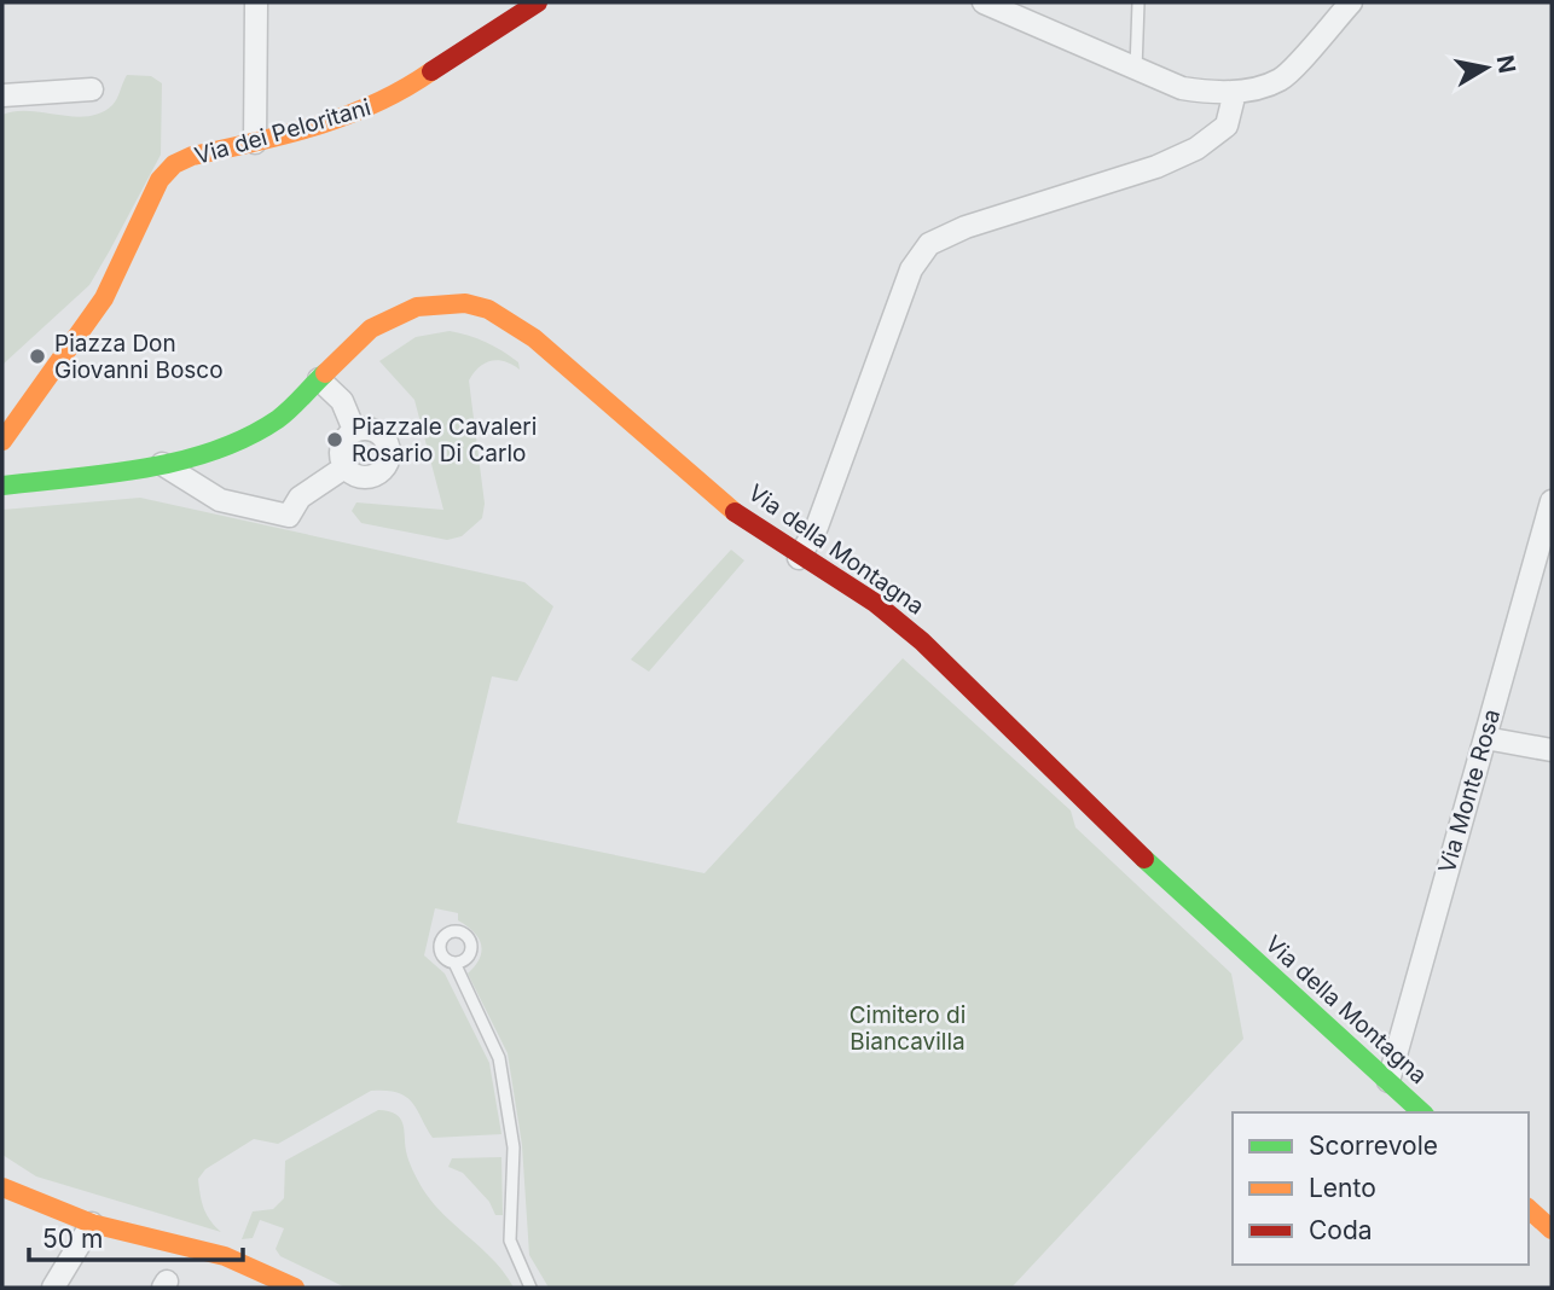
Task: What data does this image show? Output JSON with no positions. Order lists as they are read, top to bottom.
{
  "streets": {
    "street": ["Via dei Peloritani", "Via della Montagna", "Via Monte Rosa"]
  },
  "crossings": [
    ["Via della Montagna", "Via Monte Rosa"]
  ],
  "parks": ["Cimitero di Biancavilla"],
  "places": ["Piazza Don Giovanni Bosco", "Piazzale Cavaleri Rosario Di Carlo"],
  "legend": ["Scorrevole", "Lento", "Coda"],
  "scale_bar": "50 m",
  "north": "right"
}
